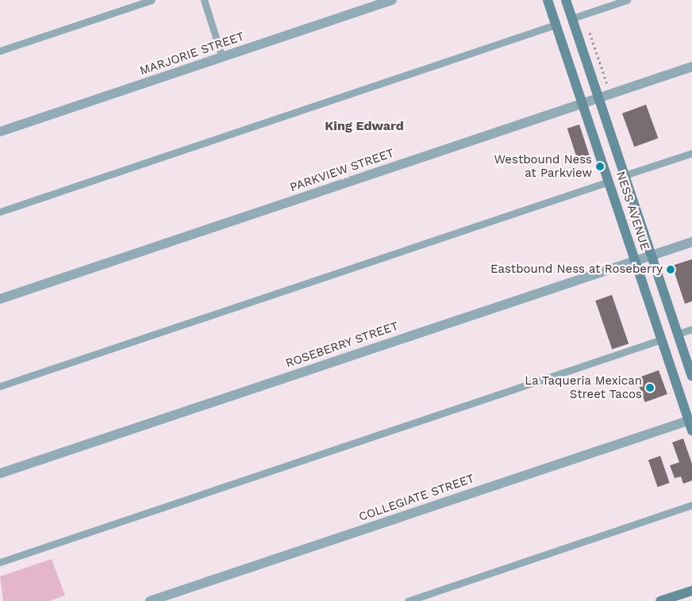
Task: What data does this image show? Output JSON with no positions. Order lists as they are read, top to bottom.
{
  "streets": {
    "main road": ["NESS AVENUE"],
    "street": [
      "MARJORIE STREET",
      "PARKVIEW STREET",
      "ROSEBERRY STREET",
      "COLLEGIATE STREET"
    ]
  },
  "crossings": [
    ["PARKVIEW STREET", "NESS AVENUE"],
    ["NESS AVENUE", "ROSEBERRY STREET"],
    ["NESS AVENUE", "COLLEGIATE STREET"]
  ],
  "districts": ["King Edward"],
  "places": ["Westbound Ness at Parkview", "Eastbound Ness at Roseberry", "La Taqueria Mexican Street Tacos"]
}
